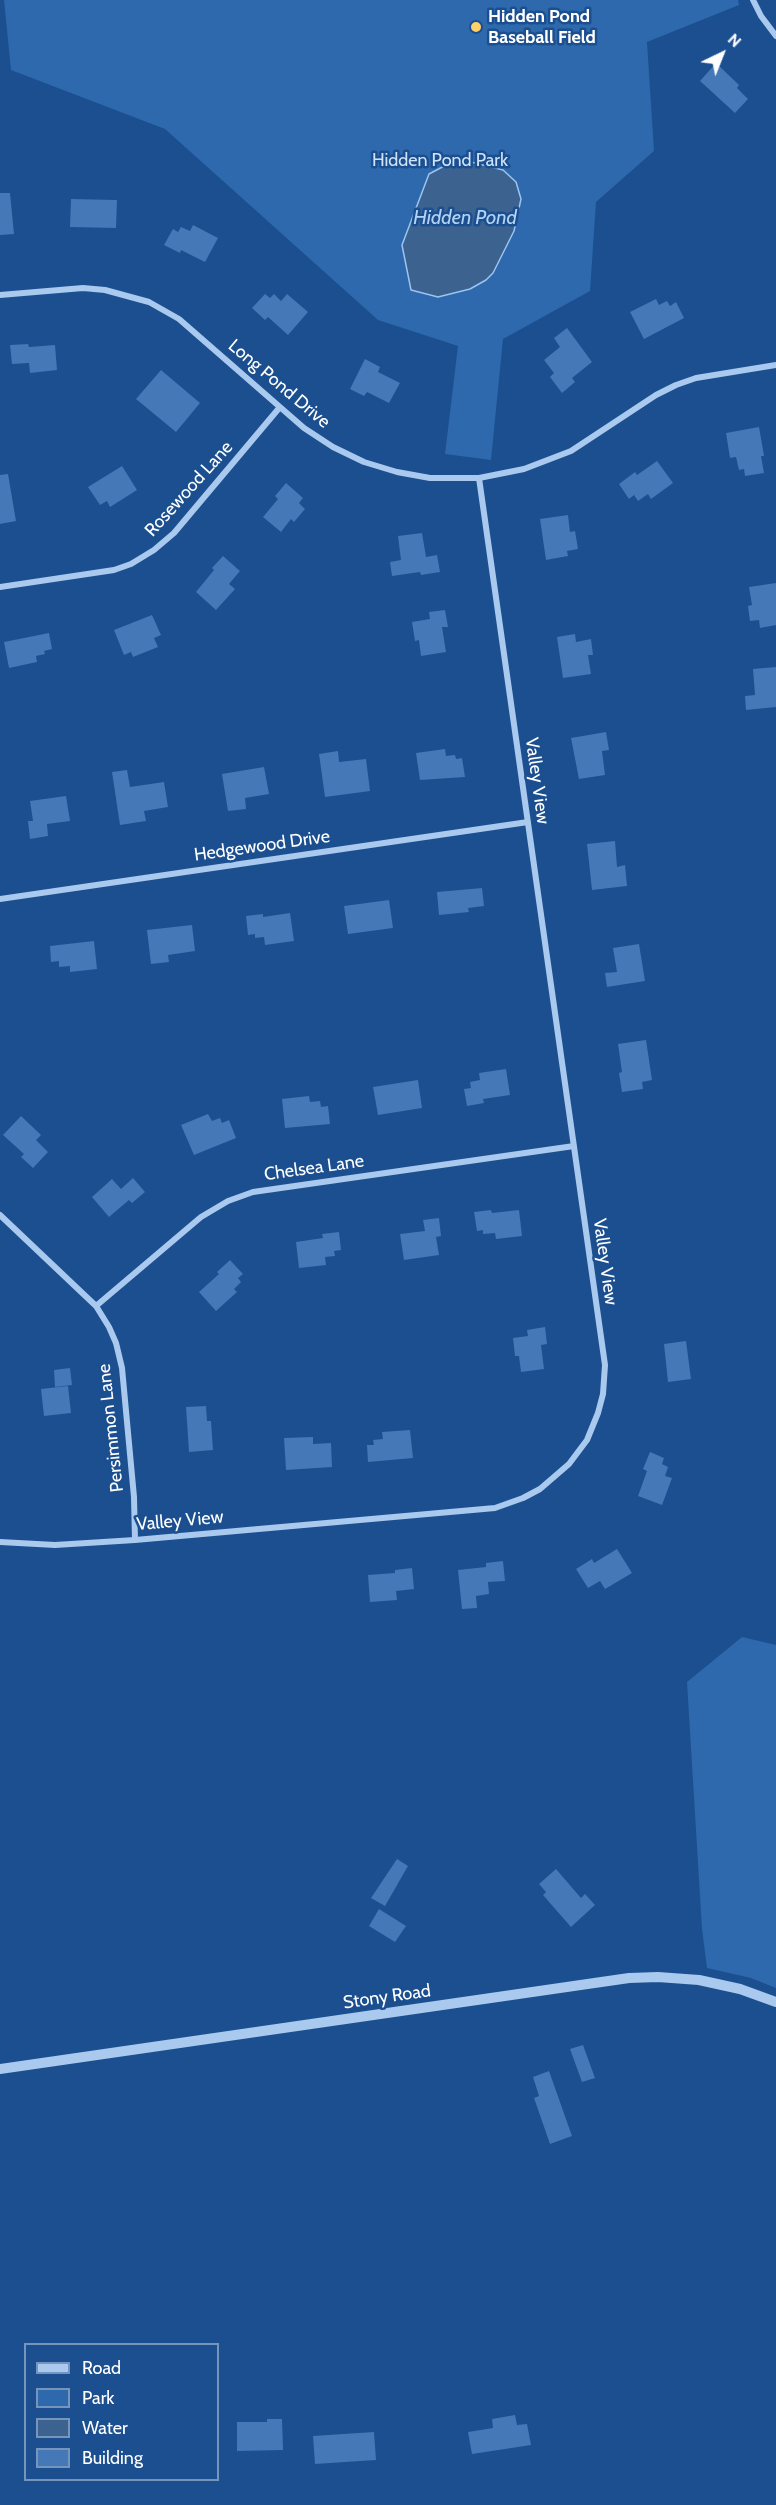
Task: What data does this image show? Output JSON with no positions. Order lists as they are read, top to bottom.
{
  "streets": {
    "street": [
      "Long Pond Drive",
      "Rosewood Lane",
      "Valley View",
      "Hedgewood Drive",
      "Chelsea Lane",
      "Persimmon Lane",
      "Stony Road"
    ]
  },
  "crossings": [
    ["Long Pond Drive", "Rosewood Lane"],
    ["Long Pond Drive", "Valley View"],
    ["Valley View", "Hedgewood Drive"],
    ["Valley View", "Chelsea Lane"],
    ["Valley View", "Persimmon Lane"],
    ["Chelsea Lane", "Persimmon Lane"]
  ],
  "water": ["Hidden Pond"],
  "parks": ["Hidden Pond Park"],
  "places": ["Hidden Pond Baseball Field"],
  "legend": [
    "Road",
    "Park",
    "Water",
    "Building"
  ],
  "north": "top right"
}
